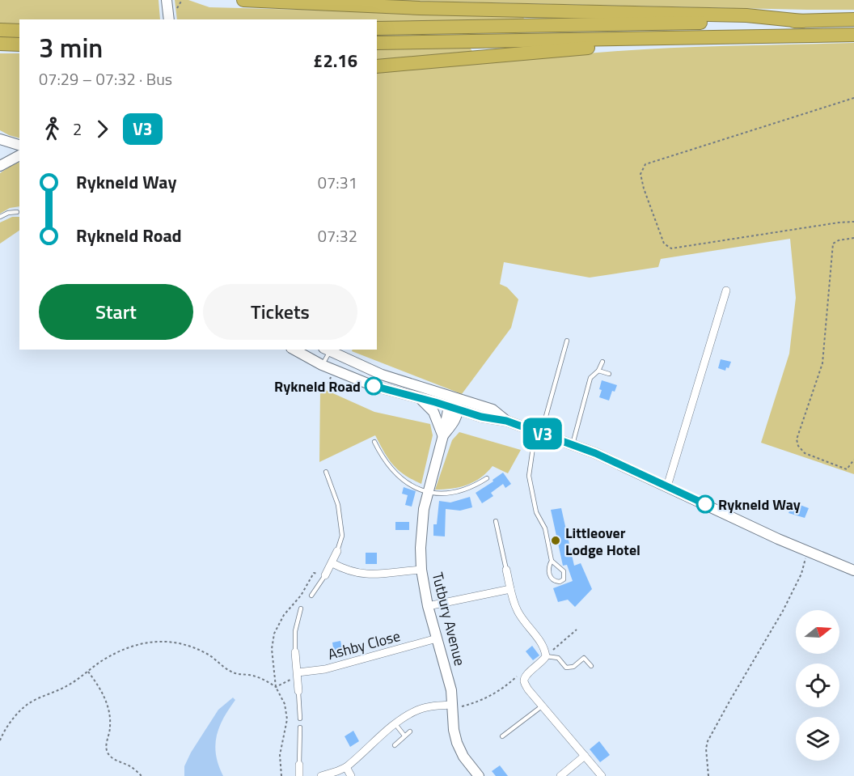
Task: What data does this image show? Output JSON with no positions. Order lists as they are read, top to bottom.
{
  "streets": {
    "street": ["Tutbury Avenue", "Ashby Close"]
  },
  "crossings": [
    ["Tutbury Avenue", "Ashby Close"]
  ],
  "places": ["Rykneld Road", "Rykneld Way", "Littleover Lodge Hotel"],
  "lines": ["bus line V3"],
  "north": "right",
  "page": {
    "on_map": "V3",
    "heading": ["3 min", "07:29 – 07:32 · Bus", "£2.16"],
    "legs": ["2", "V3"],
    "list": [
      {
        "name": "Rykneld Way",
        "value": "07:31"
      },
      {
        "name": "Rykneld Road",
        "value": "07:32"
      }
    ],
    "buttons": ["Start", "Tickets"]
  }
}
